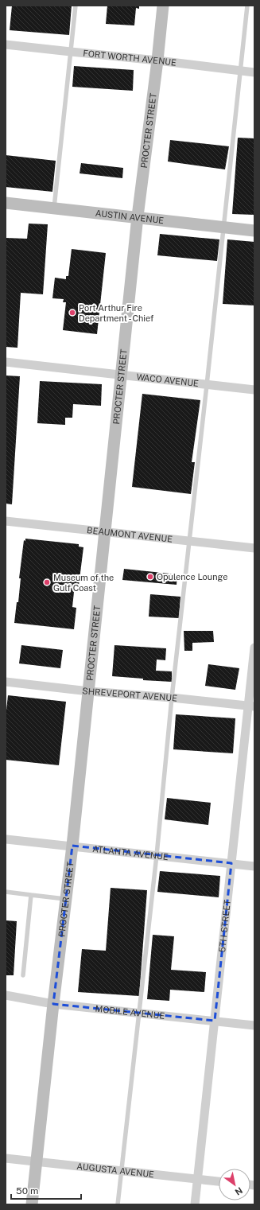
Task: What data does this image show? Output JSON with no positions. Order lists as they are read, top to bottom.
{
  "streets": {
    "main road": ["PROCTER STREET", "AUSTIN AVENUE"],
    "street": [
      "FORT WORTH AVENUE",
      "WACO AVENUE",
      "BEAUMONT AVENUE",
      "SHREVEPORT AVENUE",
      "ATLANTA AVENUE",
      "5TH STREET",
      "MOBILE AVENUE",
      "AUGUSTA AVENUE"
    ]
  },
  "crossings": [
    ["FORT WORTH AVENUE", "PROCTER STREET"],
    ["PROCTER STREET", "AUSTIN AVENUE"],
    ["PROCTER STREET", "WACO AVENUE"],
    ["PROCTER STREET", "BEAUMONT AVENUE"],
    ["PROCTER STREET", "SHREVEPORT AVENUE"],
    ["PROCTER STREET", "ATLANTA AVENUE"],
    ["PROCTER STREET", "MOBILE AVENUE"],
    ["PROCTER STREET", "AUGUSTA AVENUE"],
    ["SHREVEPORT AVENUE", "5TH STREET"],
    ["ATLANTA AVENUE", "5TH STREET"],
    ["5TH STREET", "MOBILE AVENUE"],
    ["5TH STREET", "AUGUSTA AVENUE"]
  ],
  "places": ["Port Arthur Fire Department - Chief", "Opulence Lounge", "Museum of the Gulf Coast"],
  "scale_bar": "50 m",
  "north": "bottom right"
}
